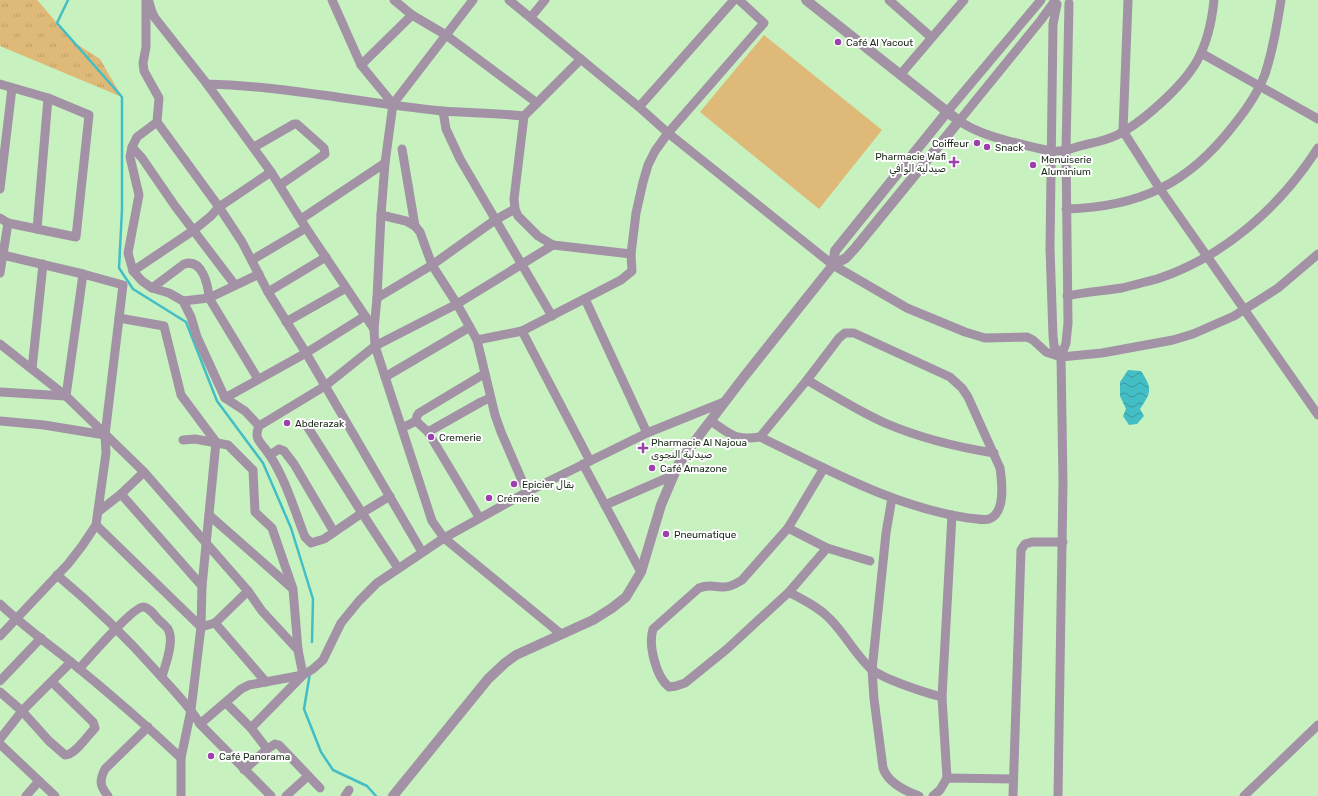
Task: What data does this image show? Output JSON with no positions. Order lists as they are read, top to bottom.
{
  "places": {
    "other": [
      "Café Al Yacout",
      "Coiffeur",
      "Snack",
      "Menuiserie Aluminium",
      "Abderazak",
      "Cremerie",
      "Café Amazone",
      "Epicier بقال",
      "Crémerie",
      "Pneumatique",
      "Café Panorama"
    ],
    "health": ["Pharmacie Wafi صيدلية الوافي", "Pharmacie Al Najoua صيدلية النجوى"]
  }
}
